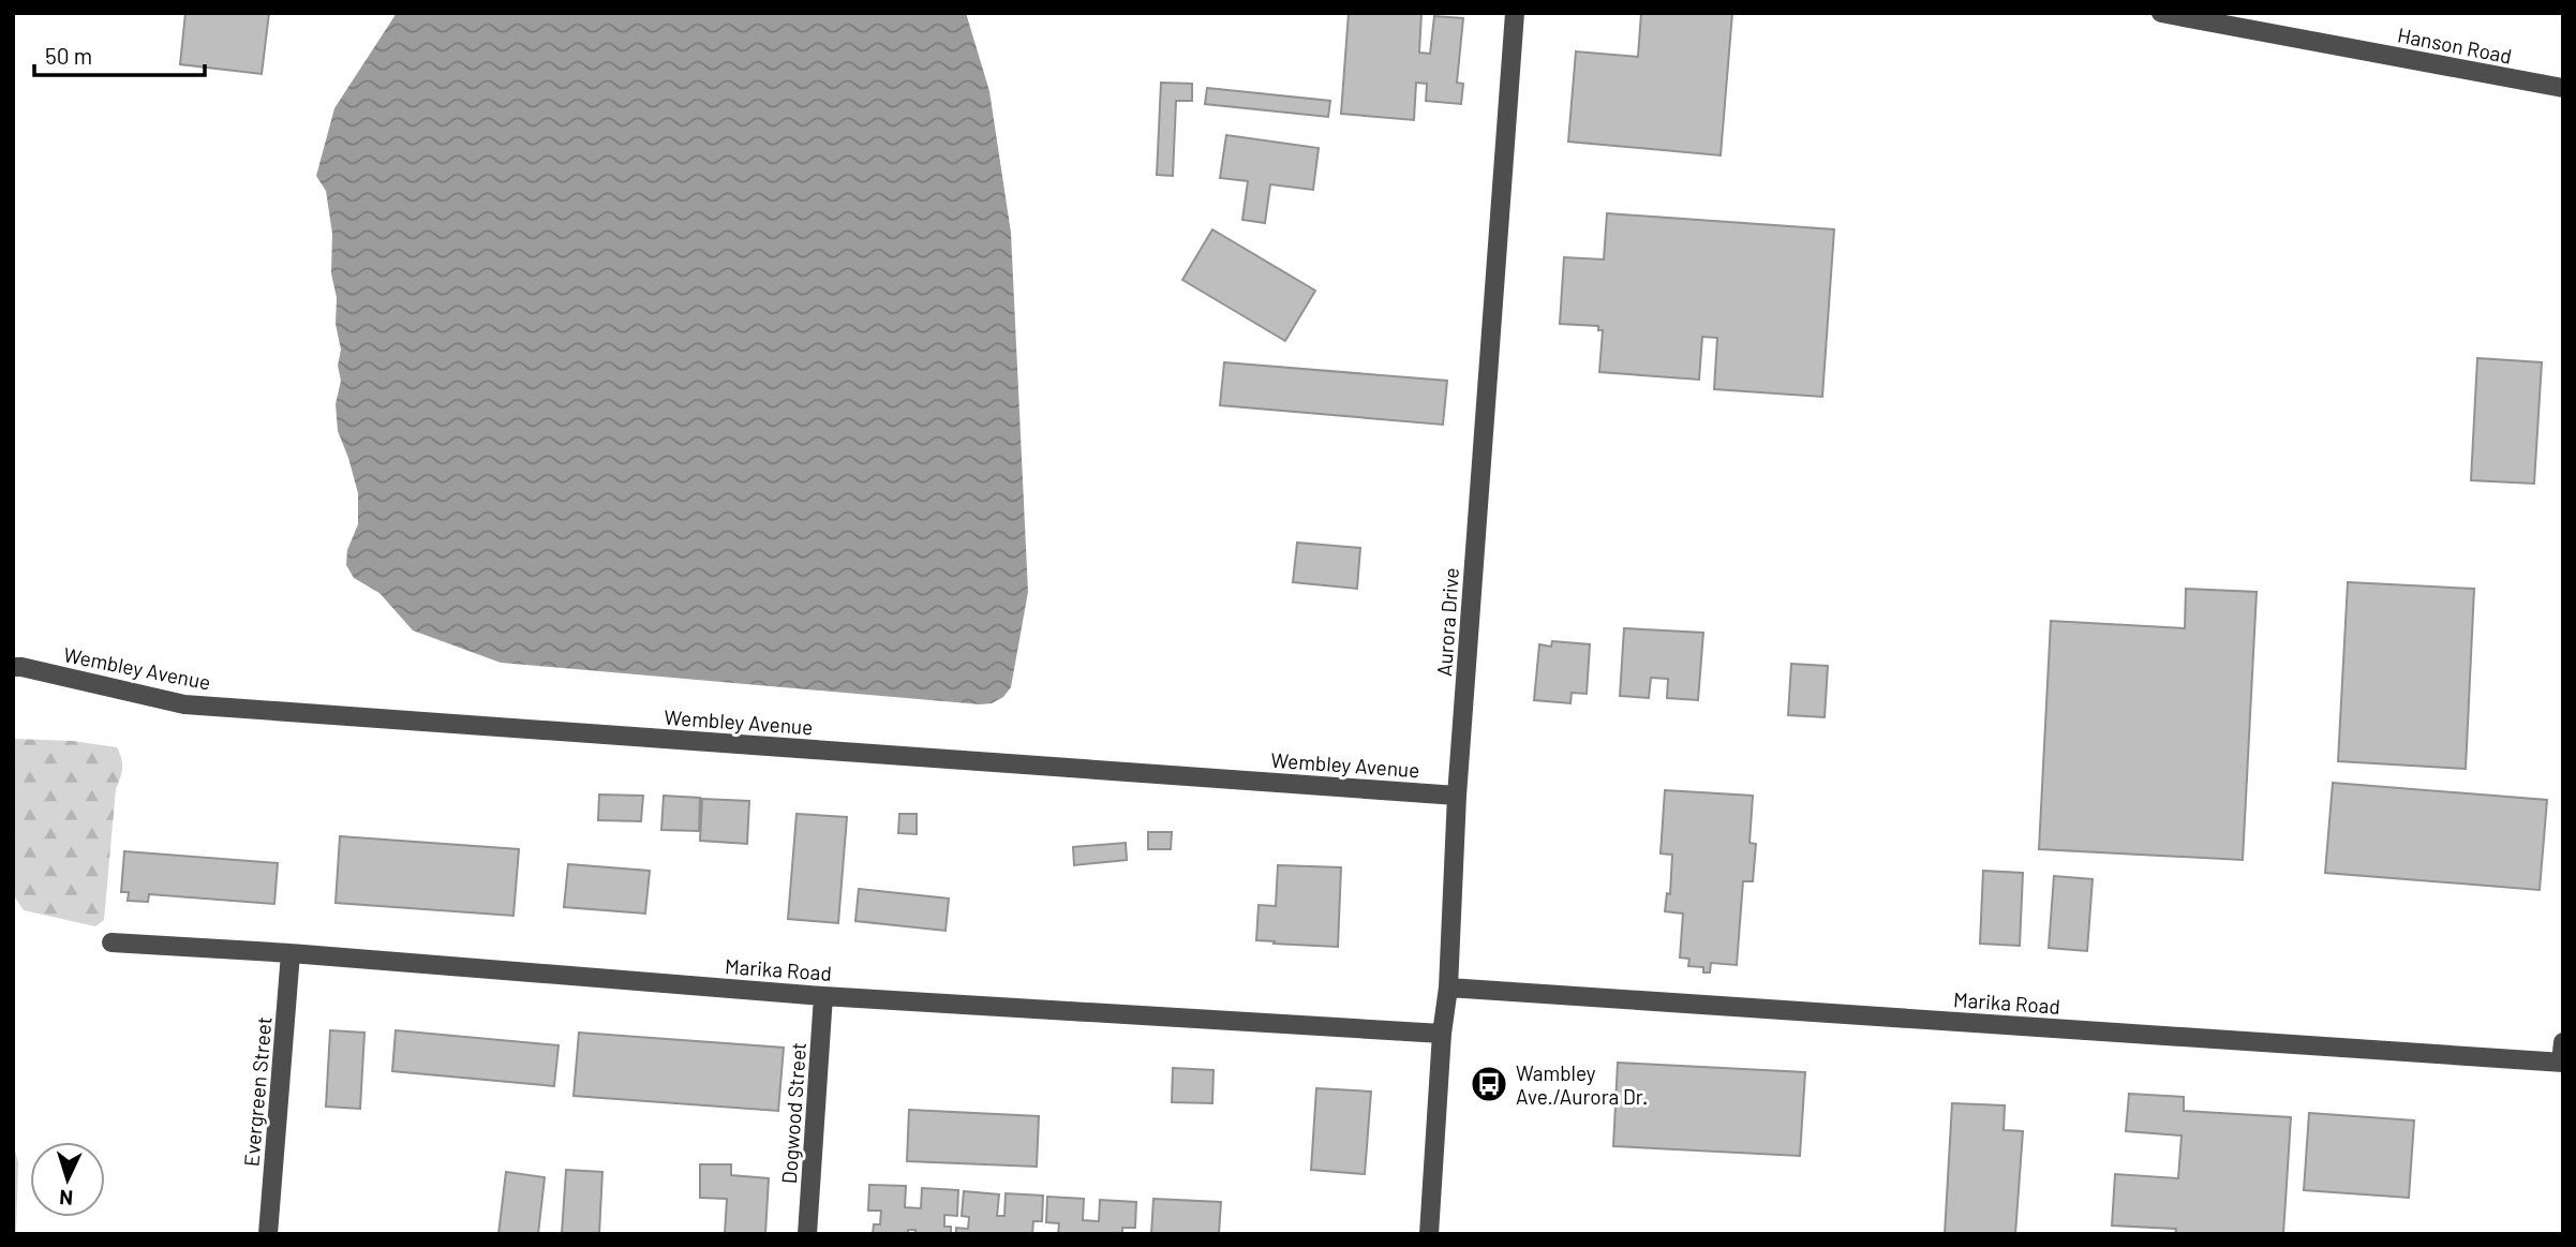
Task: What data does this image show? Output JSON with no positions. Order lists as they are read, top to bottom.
{
  "streets": {
    "street": [
      "Hanson Road",
      "Aurora Drive",
      "Wembley Avenue",
      "Marika Road",
      "Evergreen Street",
      "Dogwood Street"
    ]
  },
  "crossings": [
    ["Aurora Drive", "Wembley Avenue"],
    ["Aurora Drive", "Marika Road"],
    ["Marika Road", "Evergreen Street"],
    ["Marika Road", "Dogwood Street"]
  ],
  "places": {
    "bus stop": ["Wambley Ave./Aurora Dr."]
  },
  "scale_bar": "50 m",
  "north": "bottom"
}
